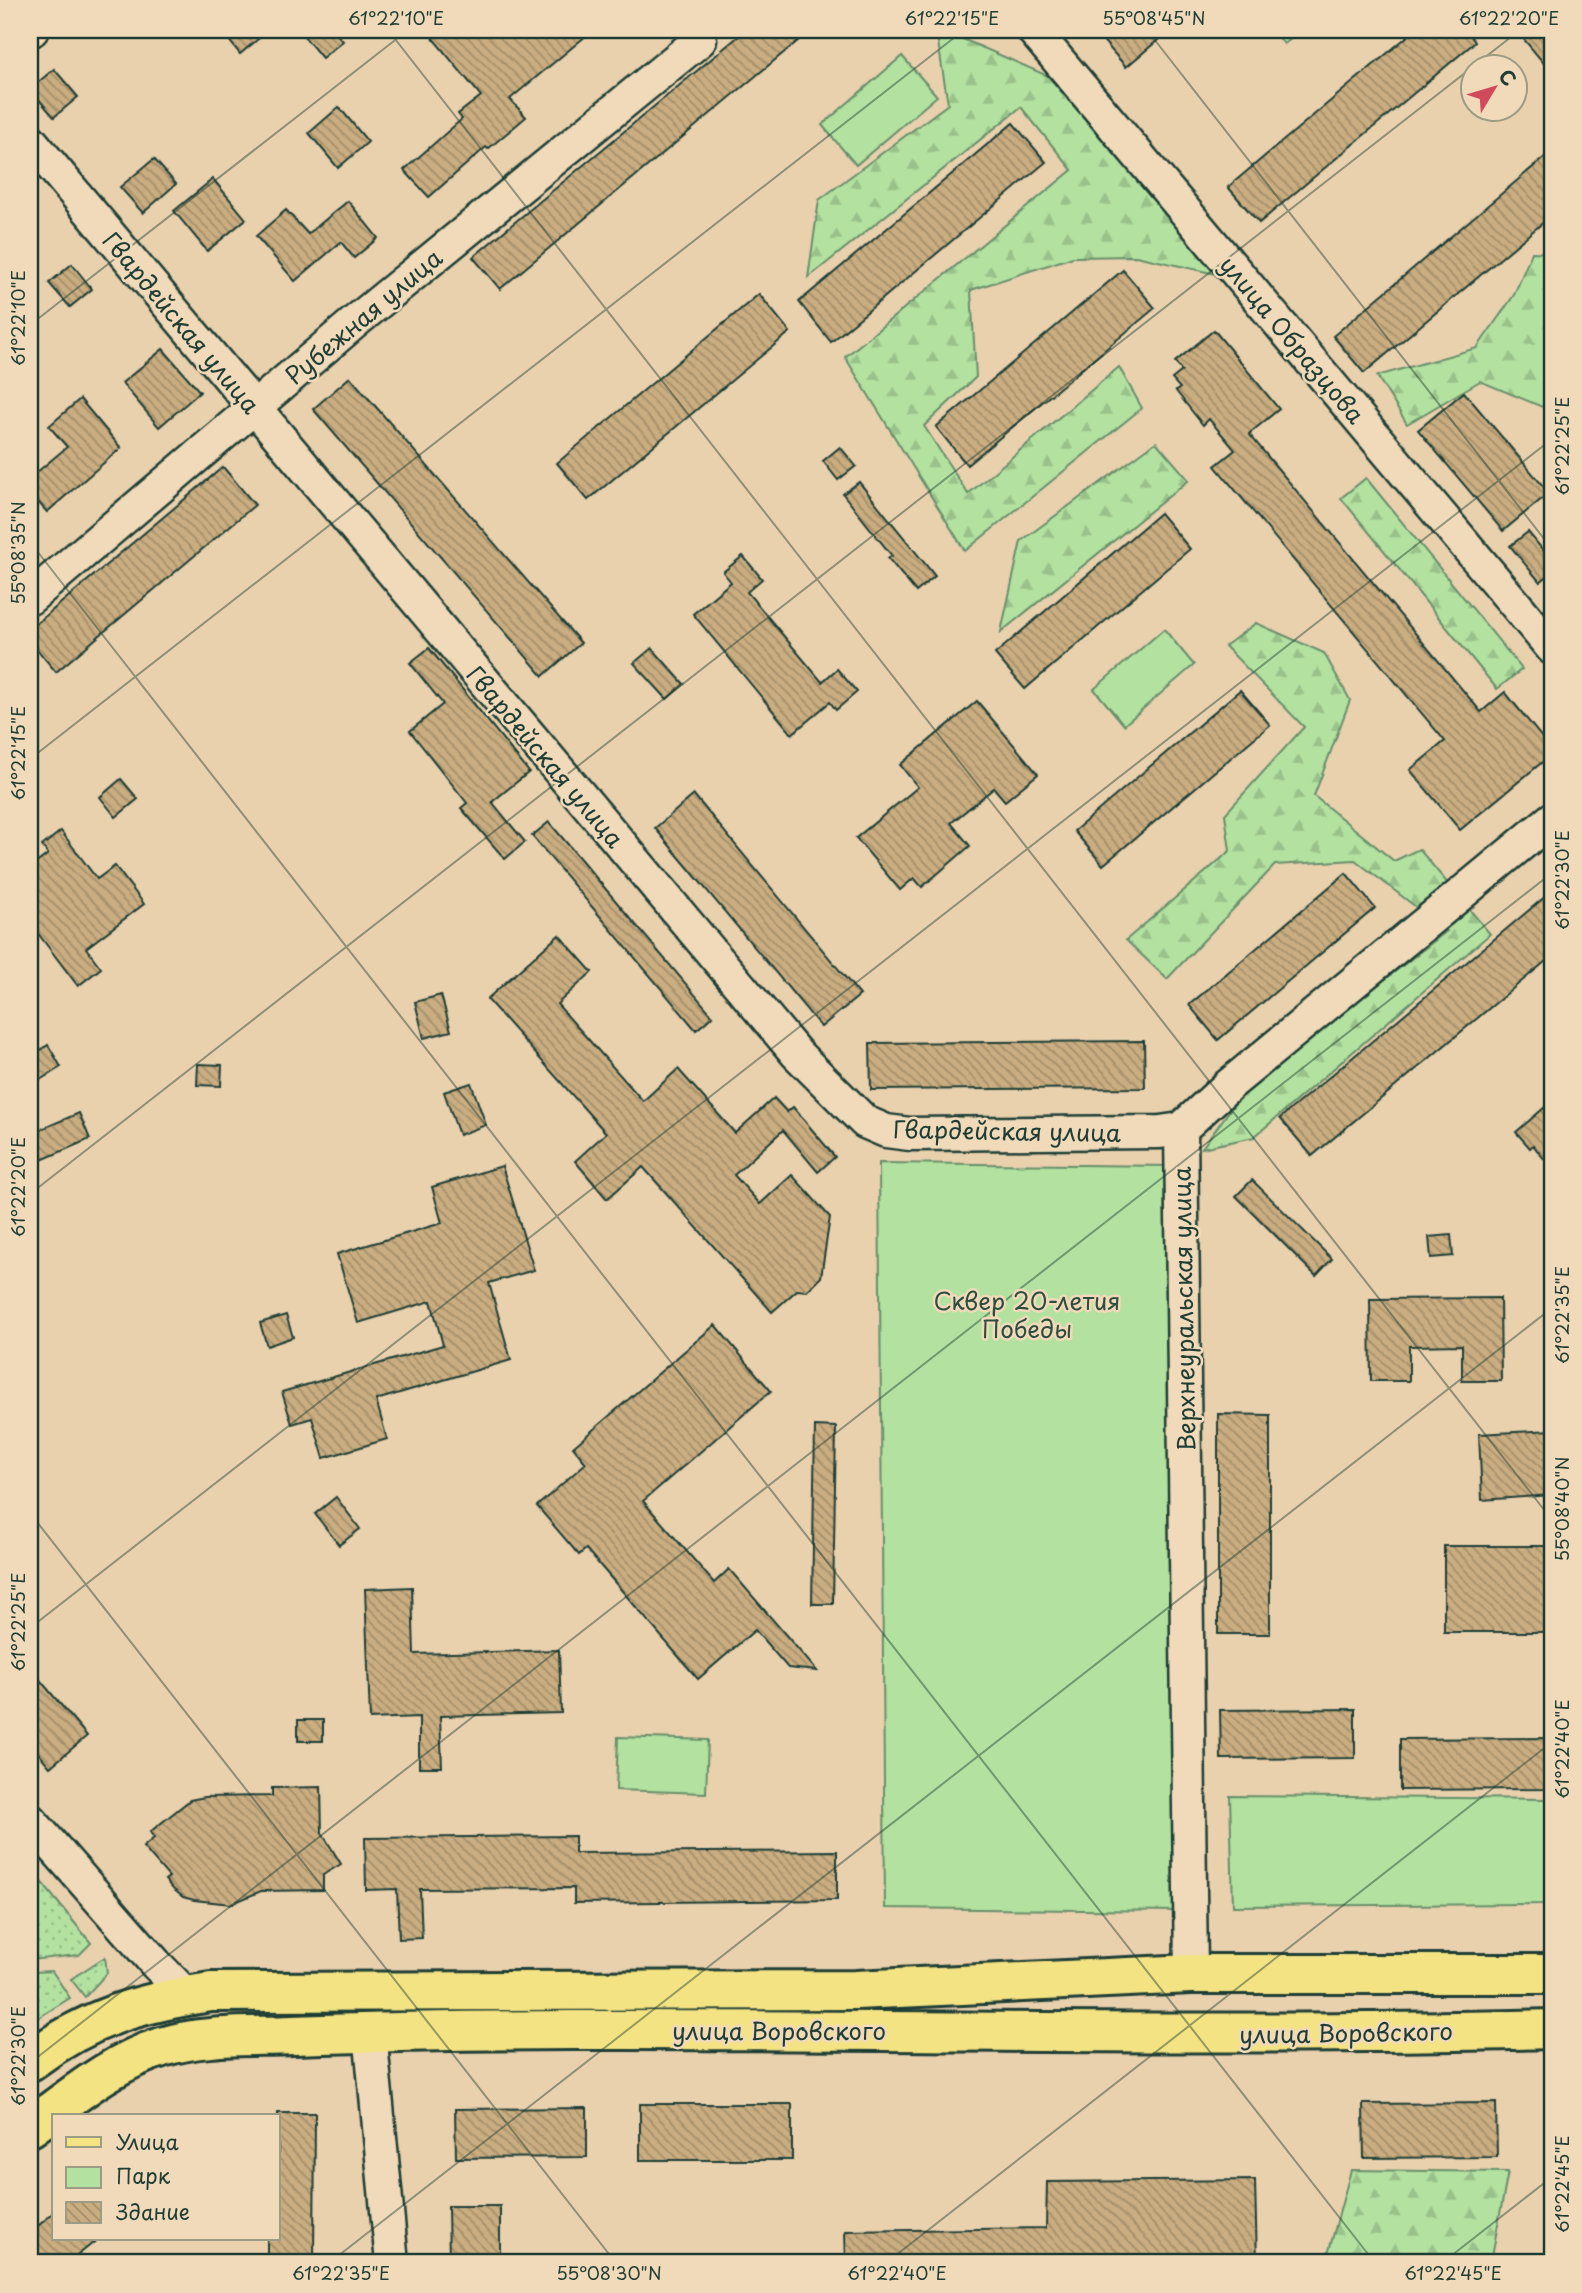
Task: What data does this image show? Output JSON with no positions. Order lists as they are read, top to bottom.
{
  "streets": {
    "main road": ["улица Воровского"],
    "street": [
      "Рубежная улица",
      "Гвардейская улица",
      "улица Образцова",
      "Верхнеуральская улица"
    ]
  },
  "crossings": [
    ["Рубежная улица", "Гвардейская улица"],
    ["Гвардейская улица", "Верхнеуральская улица"],
    ["Верхнеуральская улица", "улица Воровского"]
  ],
  "parks": ["Сквер 20-летия Победы"],
  "legend": ["Улица", "Парк", "Здание"],
  "north": "top right",
  "coordinates": [
    "61°22'10\"E",
    "61°22'15\"E",
    "55°08'45\"N",
    "61°22'20\"E",
    "61°22'25\"E",
    "55°08'35\"N",
    "61°22'30\"E",
    "61°22'35\"E",
    "55°08'40\"N",
    "61°22'40\"E",
    "61°22'45\"E",
    "55°08'30\"N"
  ]
}
